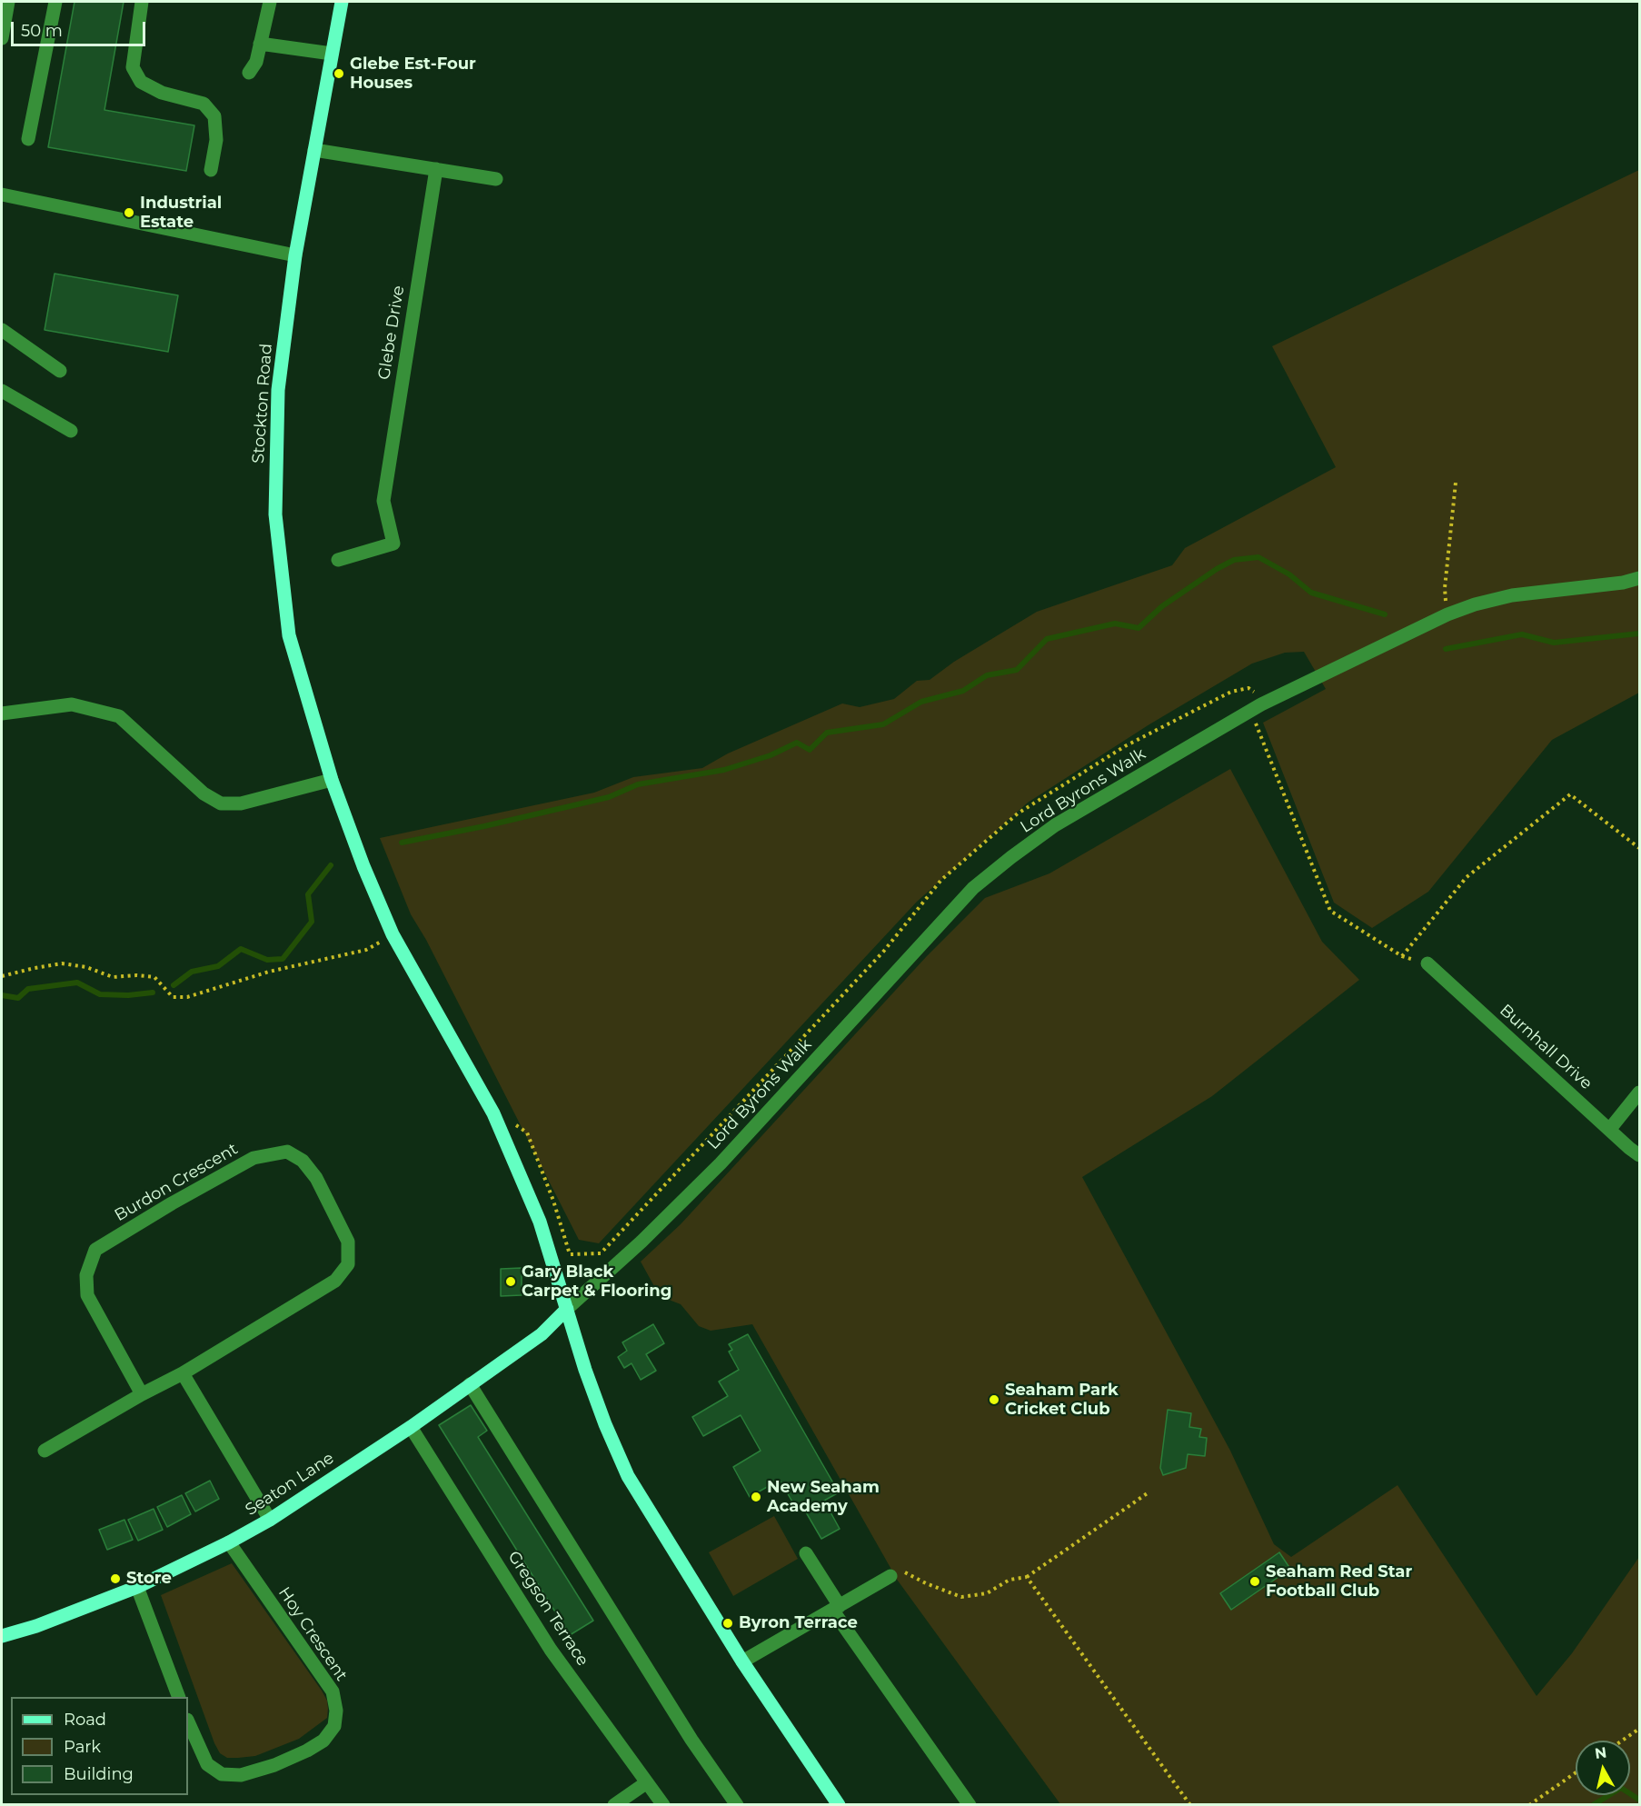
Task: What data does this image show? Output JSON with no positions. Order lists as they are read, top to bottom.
{
  "streets": {
    "main road": ["Stockton Road", "Seaton Lane"],
    "street": [
      "Glebe Drive",
      "Lord Byrons Walk",
      "Burnhall Drive",
      "Burdon Crescent",
      "Gregson Terrace",
      "Hoy Crescent"
    ]
  },
  "crossings": [
    ["Stockton Road", "Lord Byrons Walk"],
    ["Stockton Road", "Seaton Lane"],
    ["Lord Byrons Walk", "Seaton Lane"],
    ["Seaton Lane", "Gregson Terrace"],
    ["Seaton Lane", "Hoy Crescent"]
  ],
  "places": [
    "Glebe Est-Four Houses",
    "Industrial Estate",
    "Gary Black Carpet & Flooring",
    "Seaham Park Cricket Club",
    "New Seaham Academy",
    "Store",
    "Seaham Red Star Football Club",
    "Byron Terrace"
  ],
  "legend": ["Road", "Park", "Building"],
  "scale_bar": "50 m",
  "north": "top"
}
